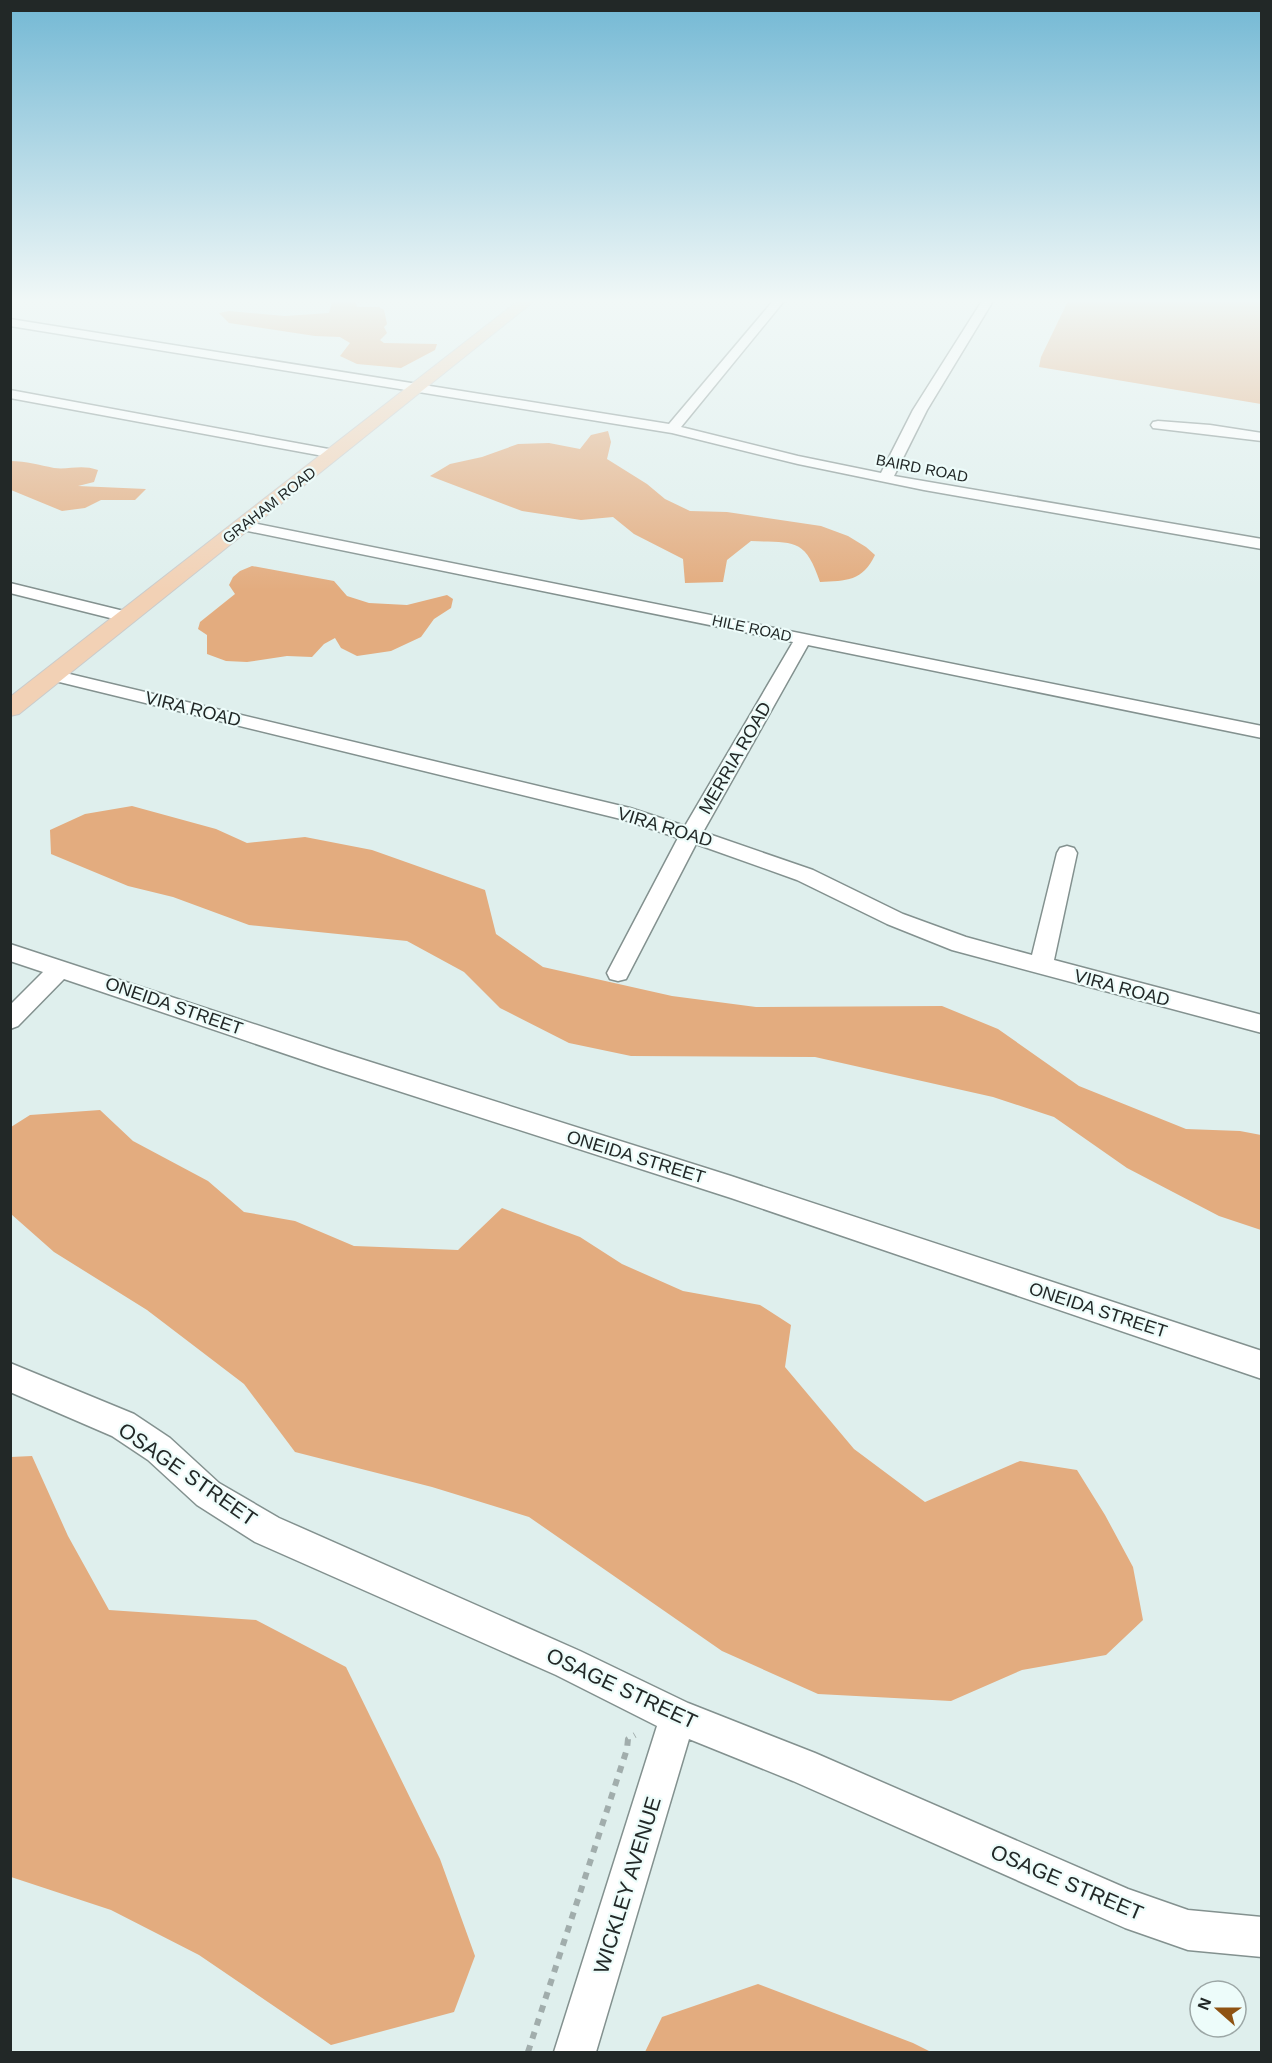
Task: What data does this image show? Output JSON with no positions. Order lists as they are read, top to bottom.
{
  "streets": {
    "main road": ["GRAHAM ROAD"],
    "street": [
      "BAIRD ROAD",
      "HILE ROAD",
      "VIRA ROAD",
      "MERRIA ROAD",
      "ONEIDA STREET",
      "OSAGE STREET",
      "WICKLEY AVENUE"
    ]
  },
  "crossings": [
    ["GRAHAM ROAD", "HILE ROAD"],
    ["GRAHAM ROAD", "VIRA ROAD"],
    ["HILE ROAD", "MERRIA ROAD"],
    ["VIRA ROAD", "MERRIA ROAD"],
    ["OSAGE STREET", "WICKLEY AVENUE"]
  ],
  "north": "left"
}
